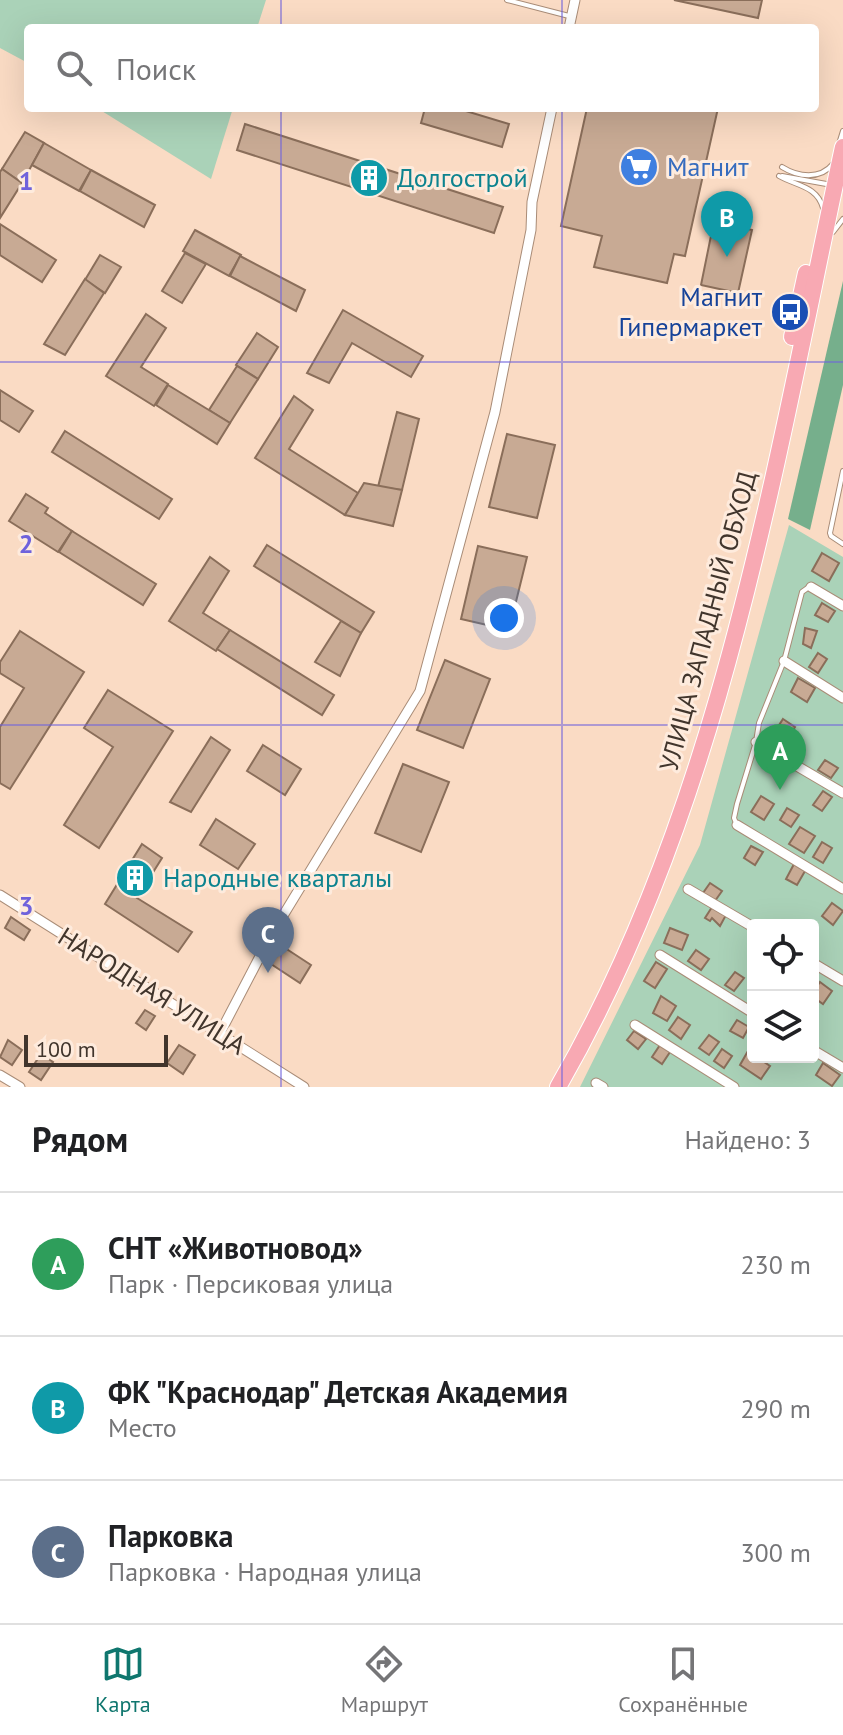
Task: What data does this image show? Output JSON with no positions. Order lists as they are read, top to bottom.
{
  "streets": {
    "highway": ["УЛИЦА ЗАПАДНЫЙ ОБХОД"],
    "street": ["НАРОДНАЯ УЛИЦА"]
  },
  "places": {
    "supermarket": ["Магнит"],
    "building": ["Долгострой", "Народные кварталы"],
    "bus stop": ["Магнит Гипермаркет"]
  },
  "scale_bar": "100 m",
  "page": {
    "search": "Поиск",
    "pins": ["B", "A", "C"],
    "scale": "100 m",
    "heading": ["Рядом", "Найдено: 3"],
    "list": [
      {
        "mark": "A",
        "name": "СНТ «Животновод»",
        "note": "Парк · Персиковая улица",
        "value": "230 m"
      },
      {
        "mark": "B",
        "name": "ФК \"Краснодар\" Детская Академия",
        "note": "Место",
        "value": "290 m"
      },
      {
        "mark": "C",
        "name": "Парковка",
        "note": "Парковка · Народная улица",
        "value": "300 m"
      }
    ],
    "nav": ["Карта", "Маршрут", "Сохранённые"]
  },
  "grid": {
    "rows": ["1", "2", "3"]
  }
}
